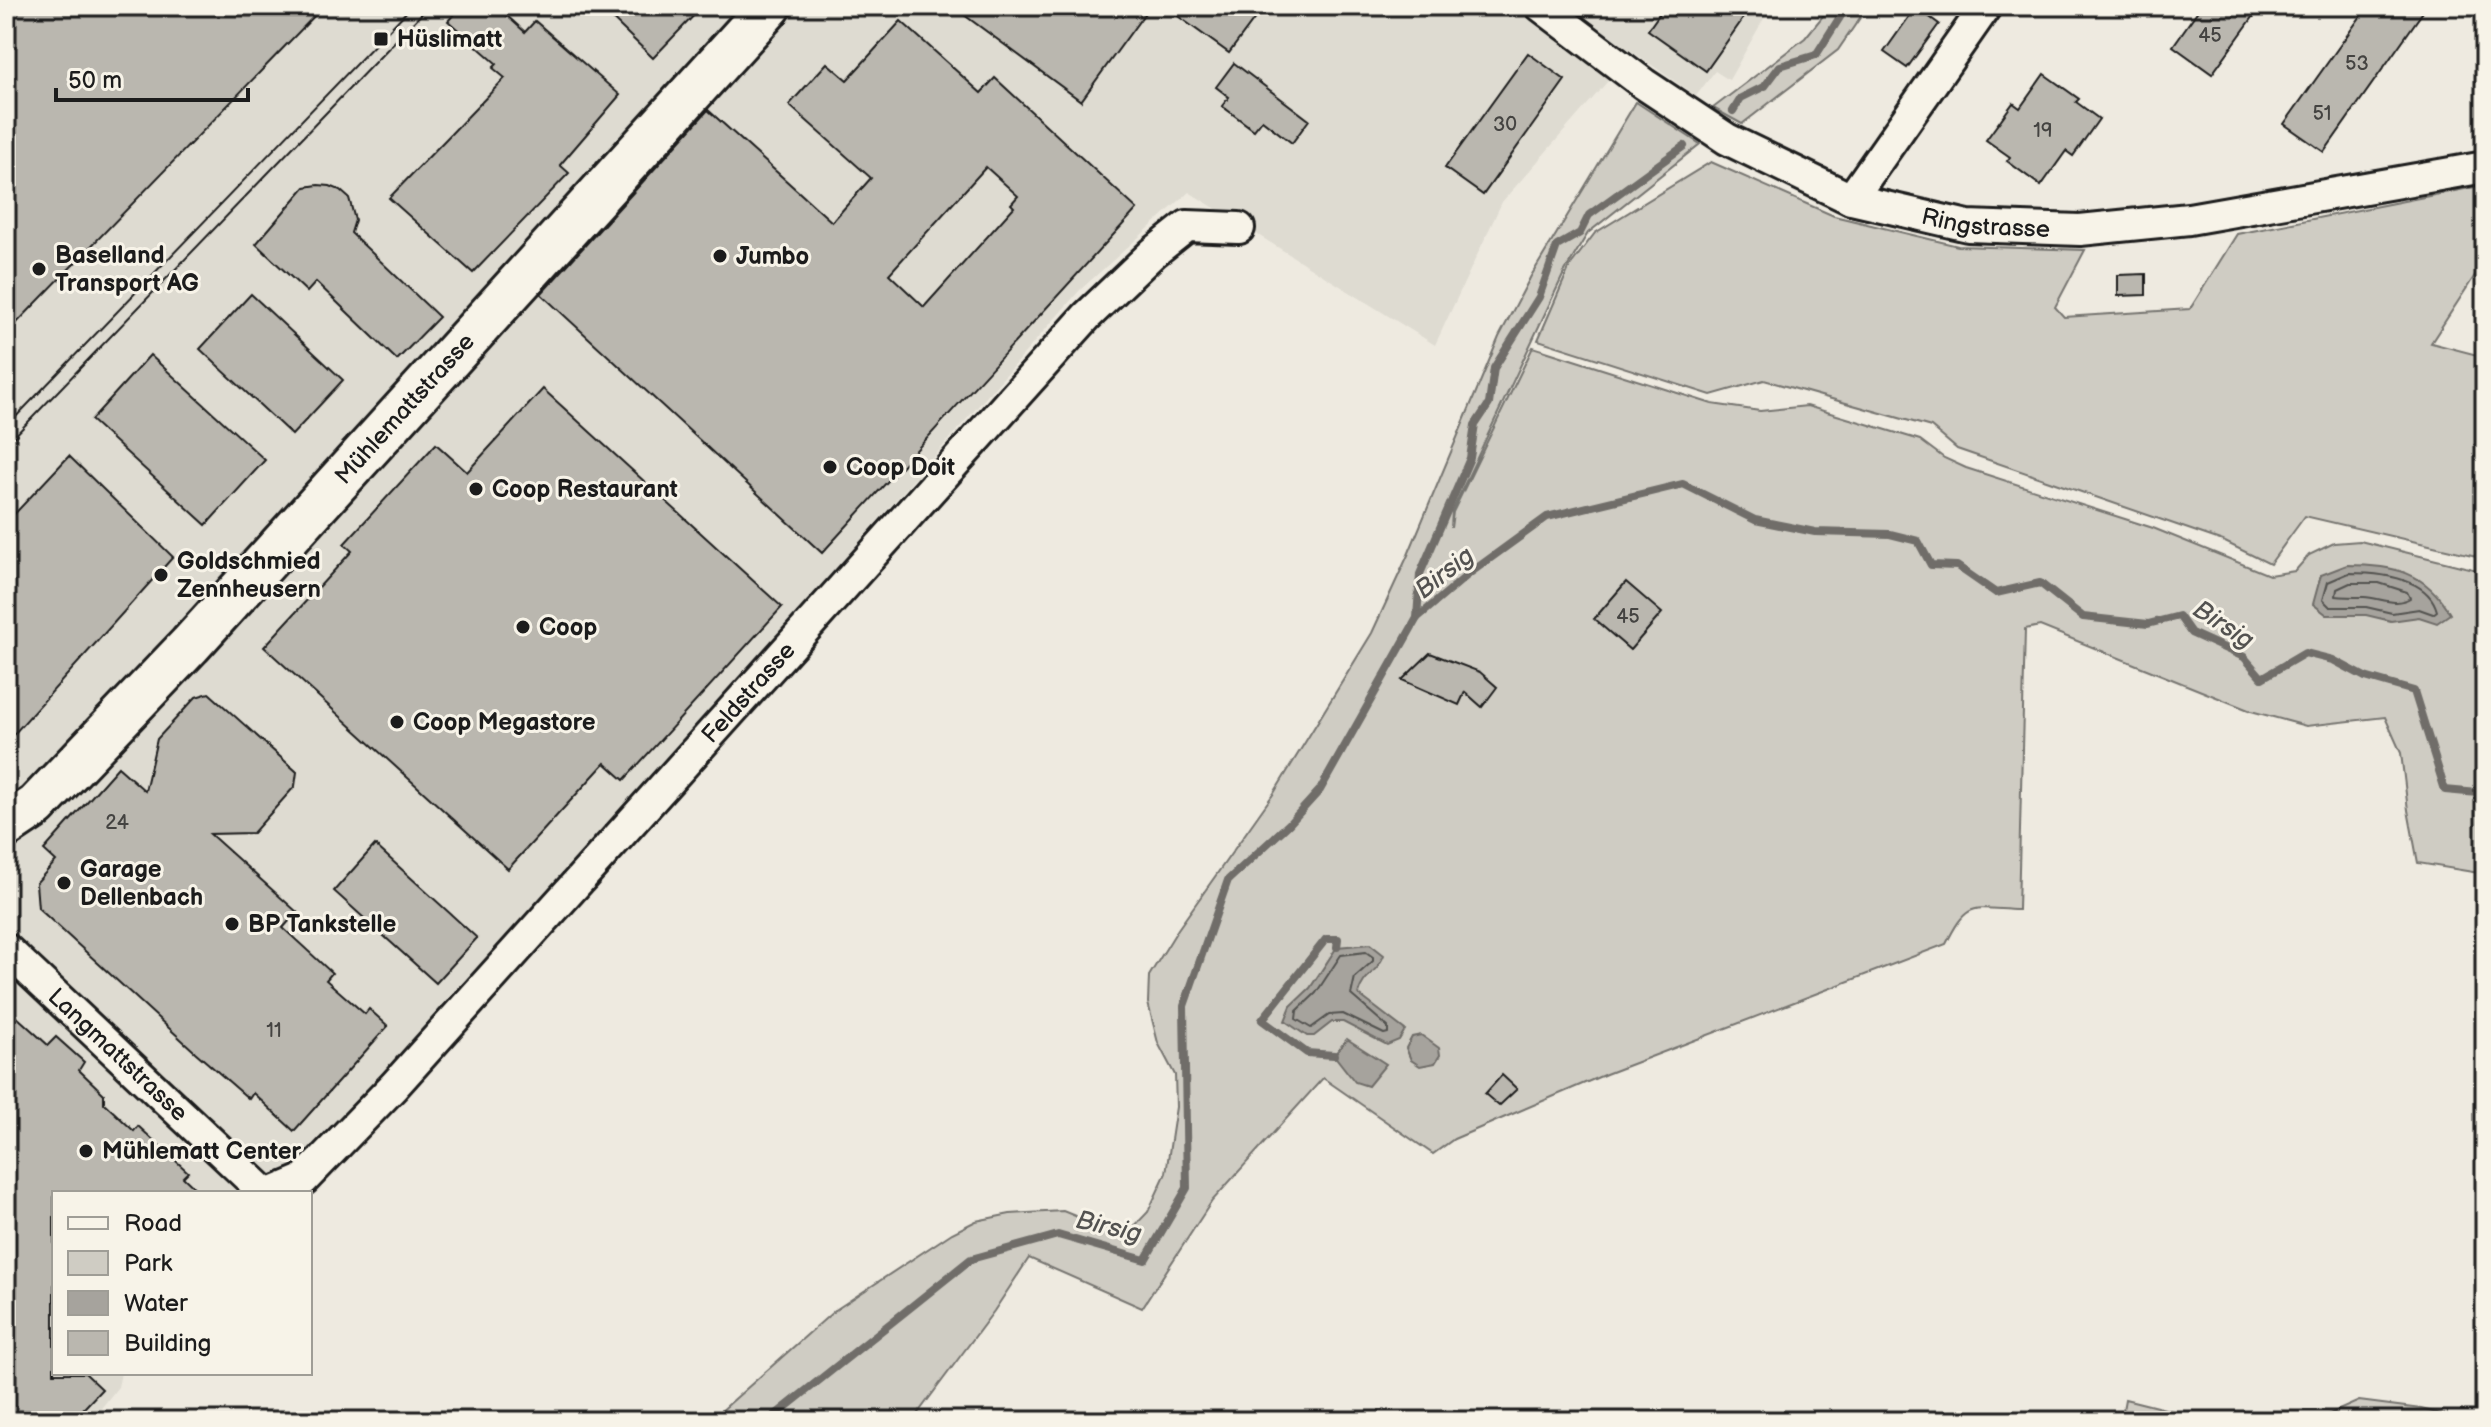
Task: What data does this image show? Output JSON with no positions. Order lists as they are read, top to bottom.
{
  "streets": {
    "main road": ["Mühlemattstrasse"],
    "street": ["Ringstrasse", "Feldstrasse", "Langmattstrasse"]
  },
  "water": ["Birsig"],
  "places": {
    "transit": ["Hüslimatt"],
    "other": [
      "Jumbo",
      "Baselland Transport AG",
      "Coop Doit",
      "Coop Restaurant",
      "Goldschmied Zennheusern",
      "Coop",
      "Coop Megastore",
      "Garage Dellenbach",
      "BP Tankstelle",
      "Mühlematt Center"
    ]
  },
  "house_numbers": [
    "45",
    "53",
    "51",
    "30",
    "19",
    "45",
    "24",
    "11"
  ],
  "legend": [
    "Road",
    "Park",
    "Water",
    "Building"
  ],
  "scale_bar": "50 m"
}
